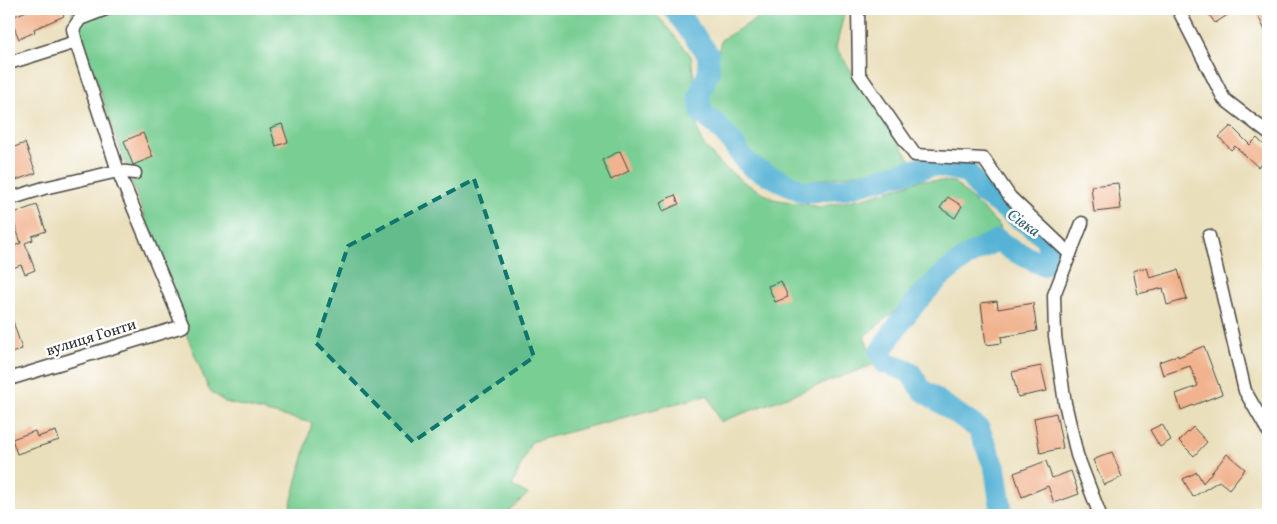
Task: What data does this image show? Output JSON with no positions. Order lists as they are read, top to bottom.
{
  "streets": {
    "street": ["вулиця Гонти"]
  },
  "water": ["Сівка"]
}
